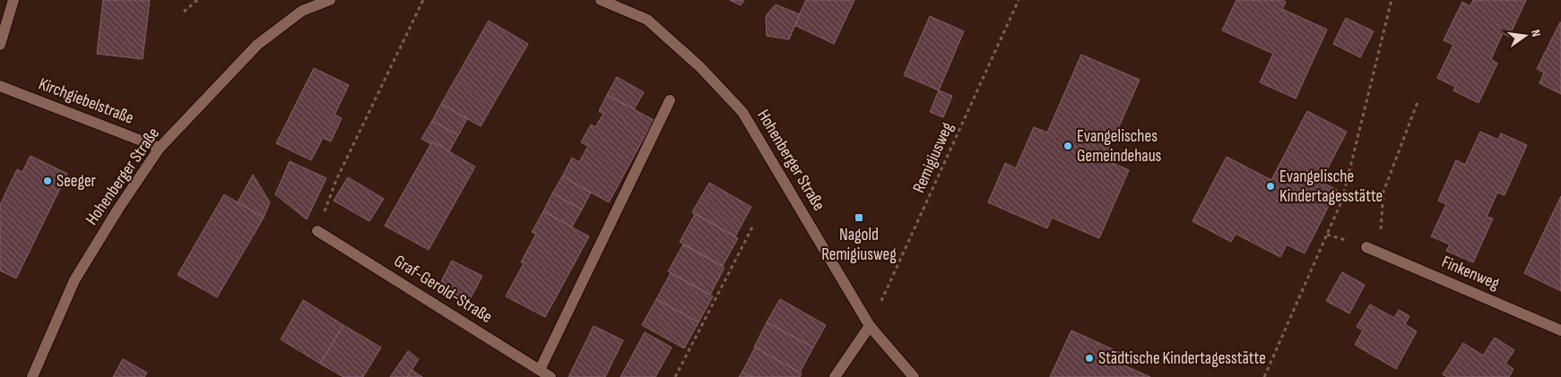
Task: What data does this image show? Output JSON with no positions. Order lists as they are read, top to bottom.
{
  "streets": {
    "street": [
      "Kirchgiebelstraße",
      "Hohenberger Straße",
      "Finkenweg",
      "Graf-Gerold-Straße"
    ],
    "path": ["Remigiusweg"]
  },
  "crossings": [
    ["Kirchgiebelstraße", "Hohenberger Straße"],
    ["Remigiusweg", "Hohenberger Straße"]
  ],
  "places": {
    "other": [
      "Evangelisches Gemeindehaus",
      "Seeger",
      "Evangelische Kindertagesstätte",
      "Städtische Kindertagesstätte"
    ],
    "transit": ["Nagold Remigiusweg"]
  },
  "north": "right"
}
